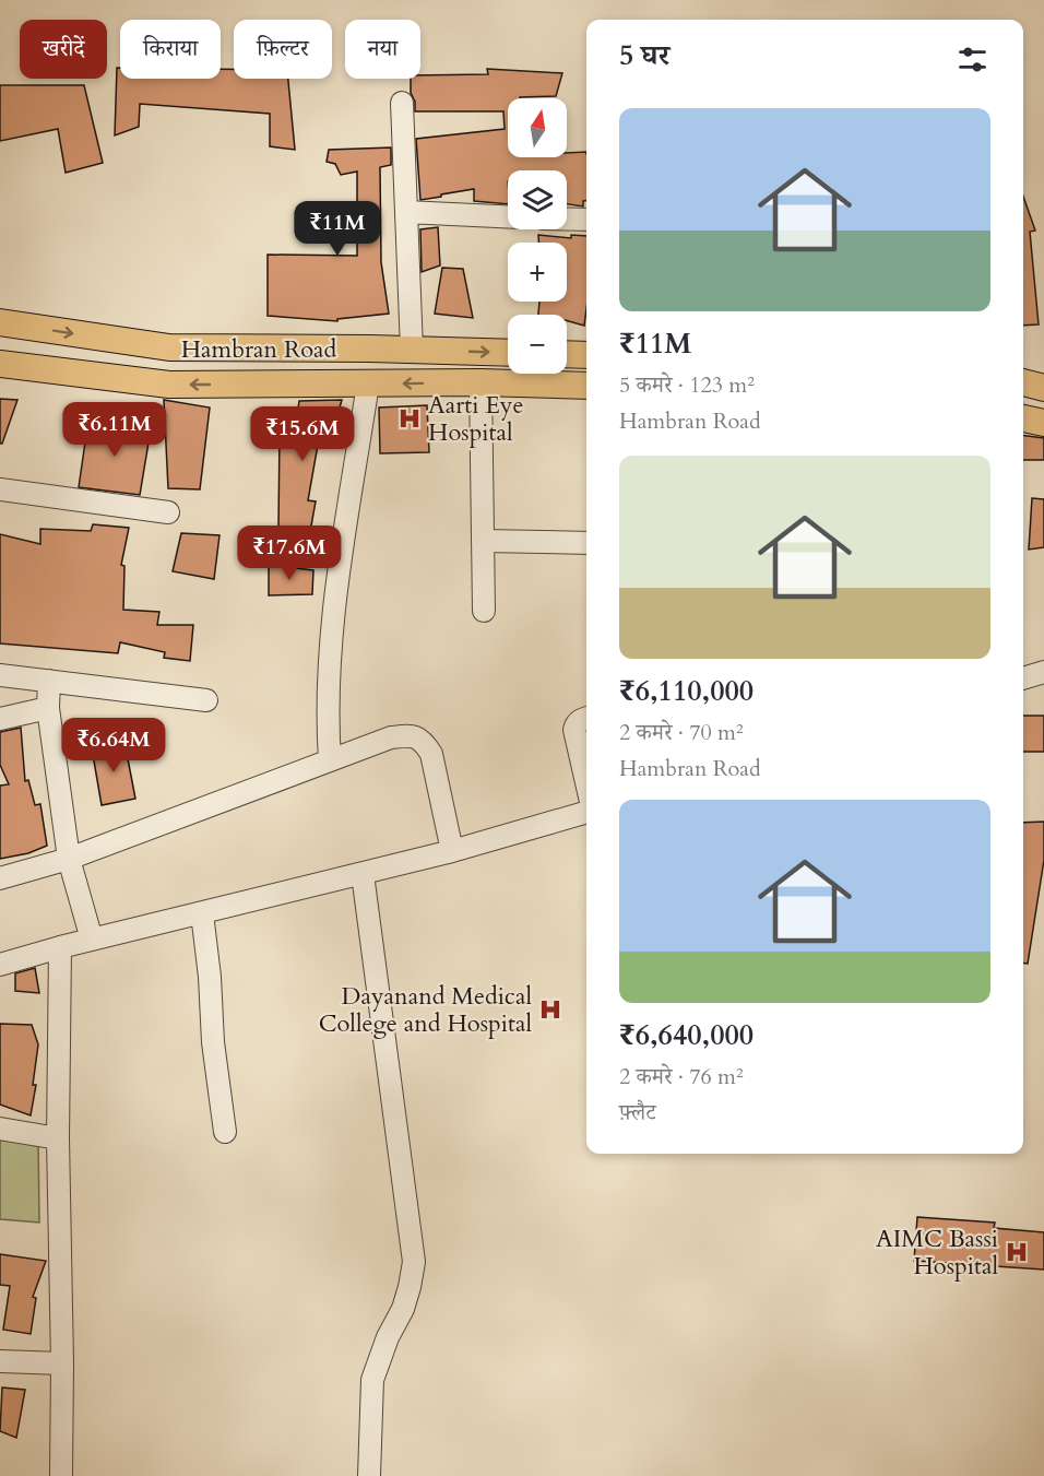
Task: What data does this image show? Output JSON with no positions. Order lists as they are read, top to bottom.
{
  "streets": {
    "main road": ["Hambran Road"]
  },
  "places": {
    "hospital": ["Aarti Eye Hospital", "Dayanand Medical College and Hospital", "AIMC Bassi Hospital"]
  },
  "north": "top",
  "page": {
    "chip": [
      "खरीदें",
      "किराया",
      "फ़िल्टर",
      "नया"
    ],
    "heading": "5 घर",
    "map_buttons": ["+", "−"],
    "list": [
      {
        "name": "₹11M",
        "note": "5 कमरे · 123 m² · Hambran Road"
      },
      {
        "name": "₹6,110,000",
        "note": "2 कमरे · 70 m² · Hambran Road"
      },
      {
        "name": "₹6,640,000",
        "note": "2 कमरे · 76 m² · फ़्लैट"
      }
    ],
    "price": [
      "₹11M",
      "₹6.11M",
      "₹15.6M",
      "₹17.6M",
      "₹6.64M"
    ]
  }
}
